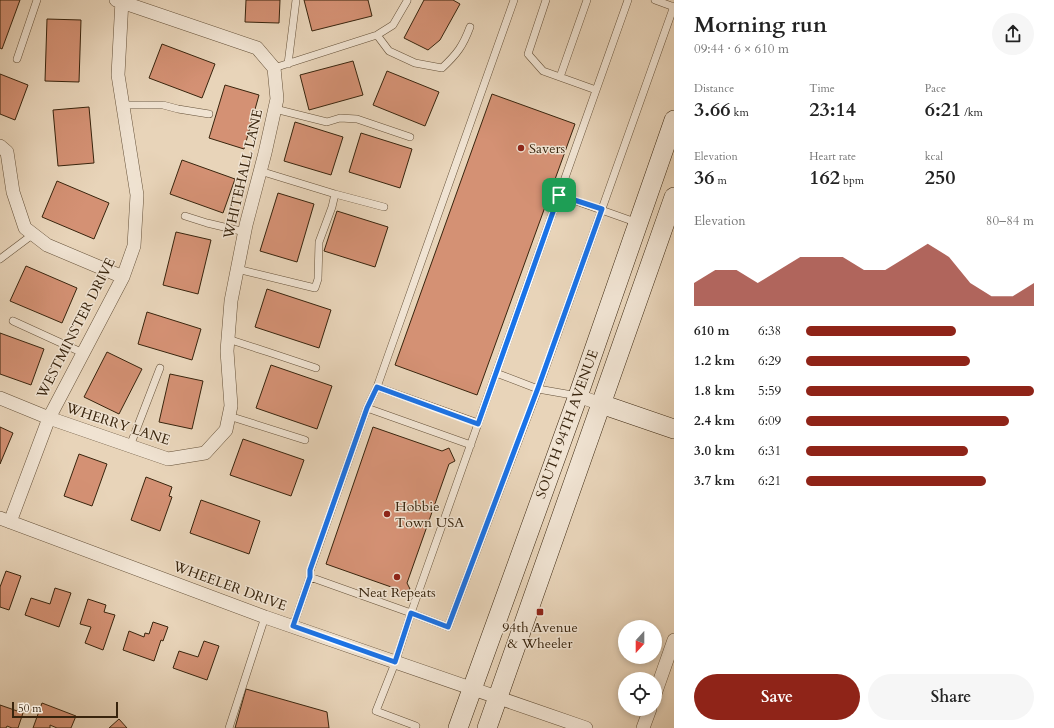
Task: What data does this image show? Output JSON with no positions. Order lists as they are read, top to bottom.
{
  "streets": {
    "street": [
      "WHITEHALL LANE",
      "WESTMINSTER DRIVE",
      "WHERRY LANE",
      "SOUTH 94TH AVENUE",
      "WHEELER DRIVE"
    ]
  },
  "crossings": [
    ["WHITEHALL LANE", "WHERRY LANE"],
    ["WESTMINSTER DRIVE", "WHERRY LANE"],
    ["WESTMINSTER DRIVE", "WHEELER DRIVE"],
    ["SOUTH 94TH AVENUE", "WHEELER DRIVE"]
  ],
  "places": {
    "other": ["Savers", "Hobbie Town USA", "Neat Repeats"],
    "transit": ["94th Avenue & Wheeler"]
  },
  "scale_bar": "50 m",
  "north": "bottom",
  "page": {
    "heading": ["Morning run", "09:44 · 6 × 610 m"],
    "stats": [
      ["Distance", "3.66 km"],
      ["Time", "23:14"],
      ["Pace", "6:21 /km"],
      ["Elevation", "36 m"],
      ["Heart rate", "162 bpm"],
      ["kcal", "250"]
    ],
    "chart": ["Elevation", "80–84 m"],
    "list": [
      {
        "name": "610 m",
        "note": "6:38"
      },
      {
        "name": "1.2 km",
        "note": "6:29"
      },
      {
        "name": "1.8 km",
        "note": "5:59"
      },
      {
        "name": "2.4 km",
        "note": "6:09"
      },
      {
        "name": "3.0 km",
        "note": "6:31"
      },
      {
        "name": "3.7 km",
        "note": "6:21"
      }
    ],
    "buttons": ["Save", "Share"],
    "scale": "50 m"
  }
}
